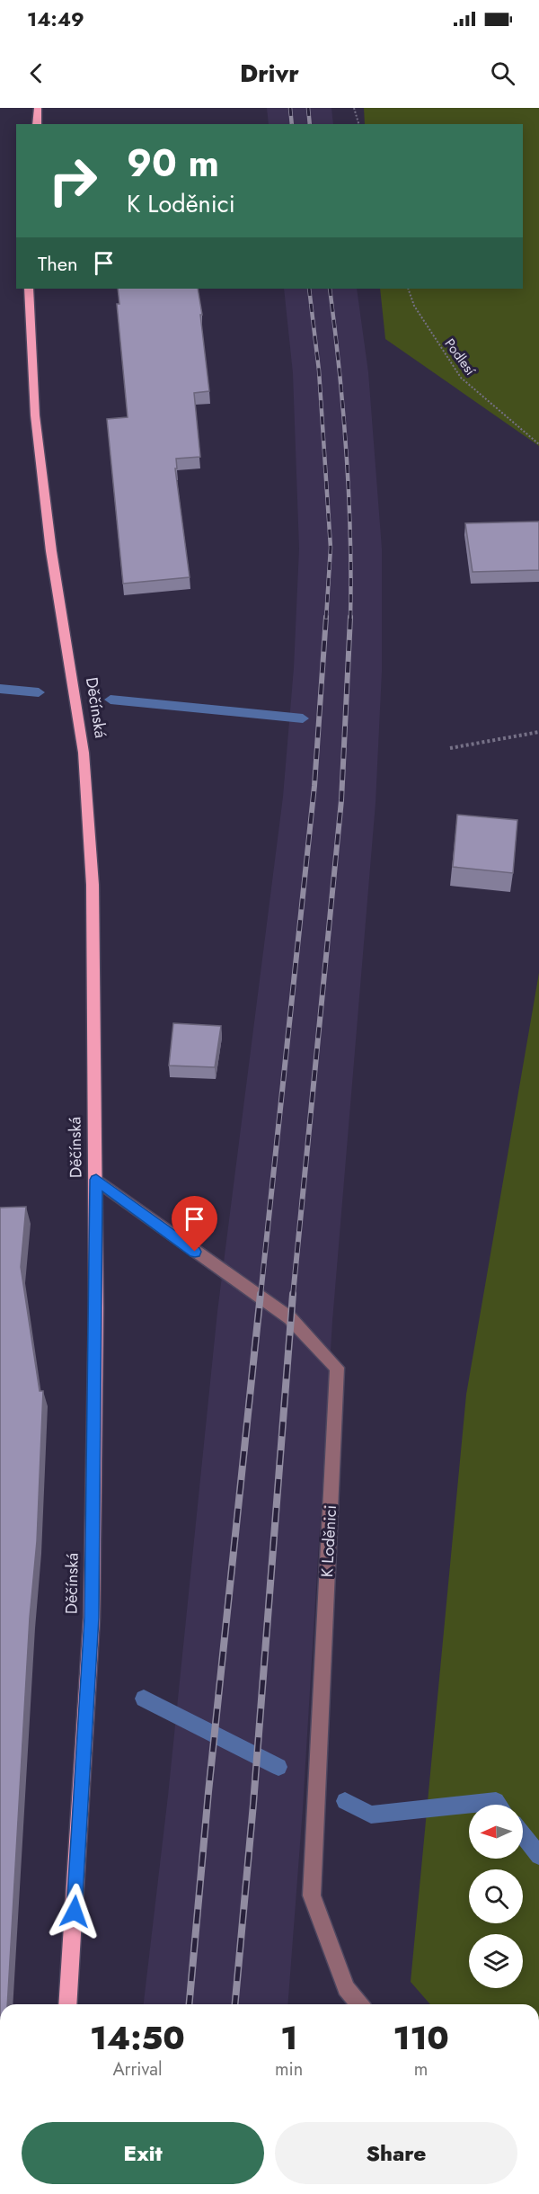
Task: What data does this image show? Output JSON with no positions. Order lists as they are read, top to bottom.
{
  "streets": {
    "main road": ["Děčínská"],
    "street": ["K Loděnici"],
    "path": ["Podlesí"]
  },
  "crossings": [
    ["Děčínská", "K Loděnici"]
  ],
  "north": "left",
  "page": {
    "status": "14:49",
    "header": "Drivr",
    "turn": ["90 m", "K Loděnici"],
    "then": "Then",
    "eta": [
      "14:50",
      "Arrival",
      "1",
      "min",
      "110",
      "m"
    ],
    "buttons": ["Exit", "Share"]
  }
}
